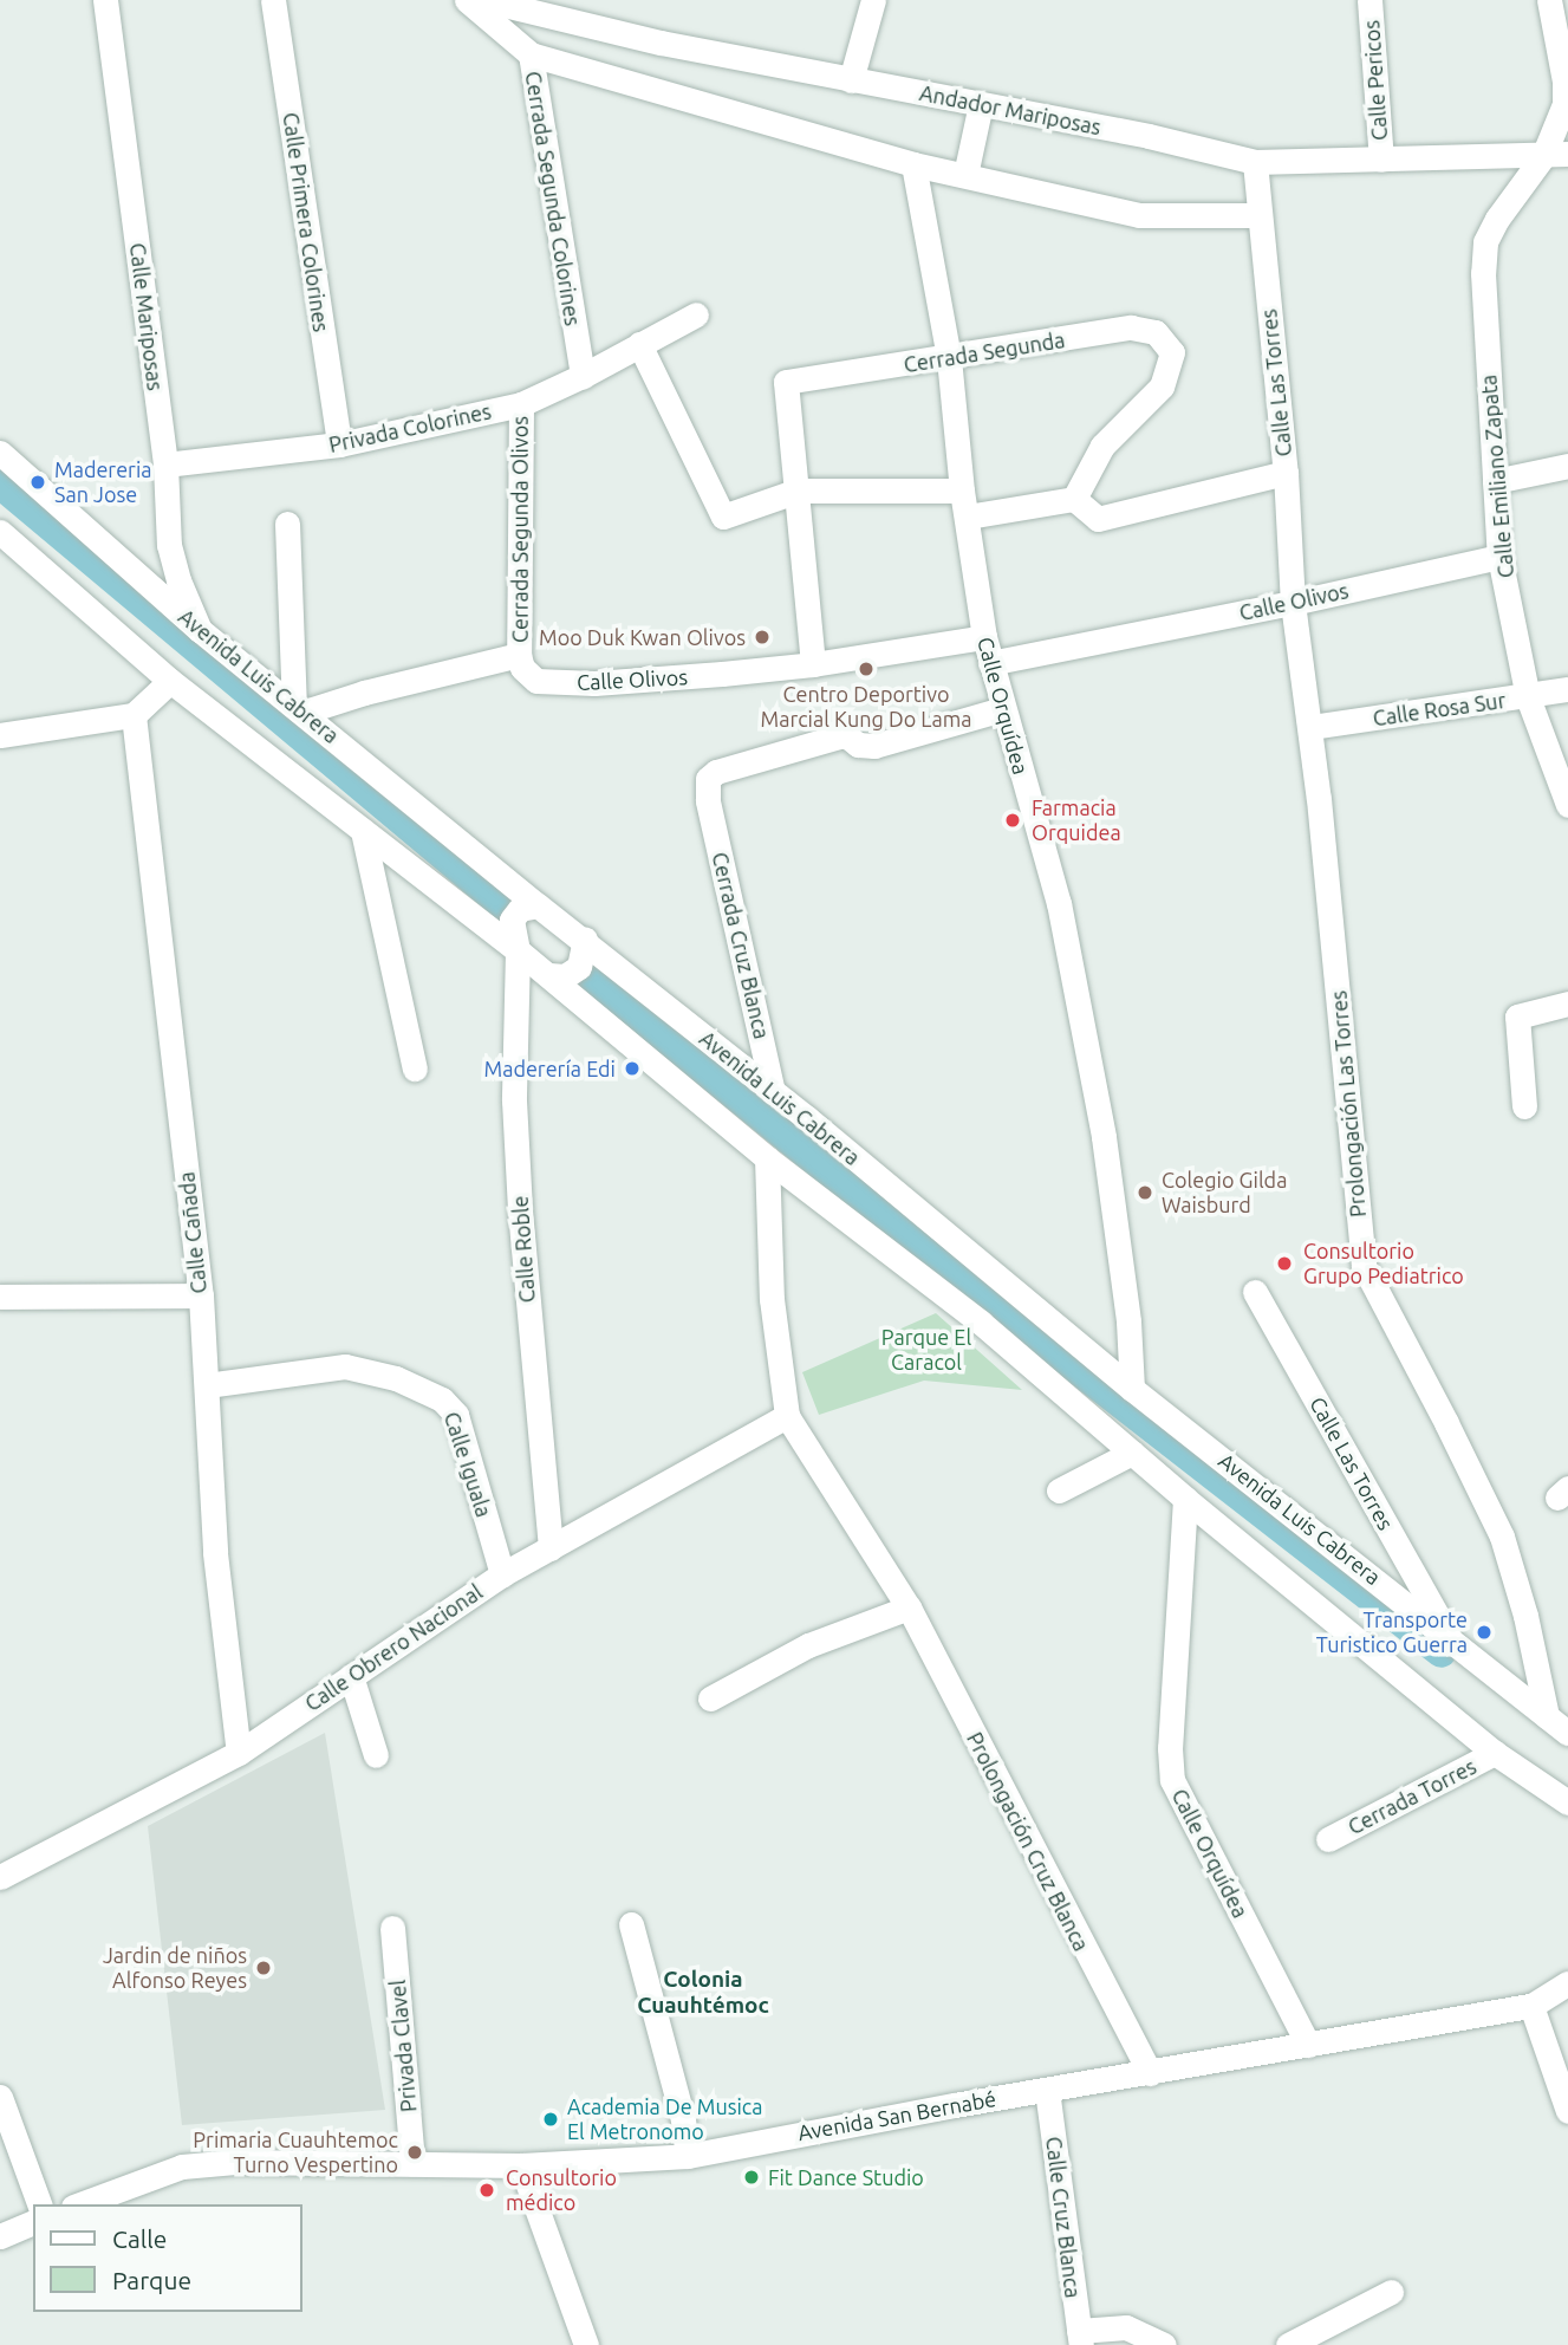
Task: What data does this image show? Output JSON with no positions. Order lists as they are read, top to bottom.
{
  "streets": {
    "street": [
      "Calle Pericos",
      "Andador Mariposas",
      "Cerrada Segunda Colorines",
      "Calle Primera Colorines",
      "Calle Mariposas",
      "Cerrada Segunda",
      "Calle Las Torres",
      "Privada Colorines",
      "Calle Emiliano Zapata",
      "Cerrada Segunda Olivos",
      "Calle Olivos",
      "Avenida Luis Cabrera",
      "Calle Orquídea",
      "Calle Rosa Sur",
      "Cerrada Cruz Blanca",
      "Prolongación Las Torres",
      "Calle Cañada",
      "Calle Roble",
      "Calle Iguala",
      "Calle Obrero Nacional",
      "Cerrada Torres",
      "Prolongación Cruz Blanca",
      "Privada Clavel",
      "Avenida San Bernabé",
      "Calle Cruz Blanca"
    ]
  },
  "crossings": [
    ["Calle Pericos", "Andador Mariposas"],
    ["Andador Mariposas", "Calle Las Torres"],
    ["Andador Mariposas", "Calle Emiliano Zapata"],
    ["Cerrada Segunda Colorines", "Privada Colorines"],
    ["Calle Primera Colorines", "Privada Colorines"],
    ["Calle Mariposas", "Privada Colorines"],
    ["Calle Mariposas", "Avenida Luis Cabrera"],
    ["Cerrada Segunda", "Calle Orquídea"],
    ["Calle Las Torres", "Calle Olivos"],
    ["Calle Las Torres", "Avenida Luis Cabrera"],
    ["Calle Las Torres", "Prolongación Las Torres"],
    ["Privada Colorines", "Cerrada Segunda Olivos"],
    ["Calle Emiliano Zapata", "Calle Olivos"],
    ["Calle Emiliano Zapata", "Calle Rosa Sur"],
    ["Cerrada Segunda Olivos", "Calle Olivos"],
    ["Calle Olivos", "Calle Orquídea"],
    ["Calle Olivos", "Prolongación Las Torres"],
    ["Avenida Luis Cabrera", "Calle Orquídea"],
    ["Avenida Luis Cabrera", "Cerrada Cruz Blanca"],
    ["Avenida Luis Cabrera", "Prolongación Las Torres"],
    ["Avenida Luis Cabrera", "Calle Roble"],
    ["Calle Orquídea", "Cerrada Cruz Blanca"],
    ["Calle Orquídea", "Avenida San Bernabé"],
    ["Calle Rosa Sur", "Prolongación Las Torres"],
    ["Calle Cañada", "Calle Iguala"],
    ["Calle Cañada", "Calle Obrero Nacional"],
    ["Calle Roble", "Calle Obrero Nacional"],
    ["Calle Iguala", "Calle Obrero Nacional"],
    ["Calle Obrero Nacional", "Prolongación Cruz Blanca"],
    ["Prolongación Cruz Blanca", "Avenida San Bernabé"],
    ["Privada Clavel", "Avenida San Bernabé"],
    ["Avenida San Bernabé", "Calle Cruz Blanca"]
  ],
  "districts": ["Colonia Cuauhtémoc"],
  "parks": ["Parque El Caracol"],
  "places": [
    "Madereria San Jose",
    "Moo Duk Kwan Olivos",
    "Centro Deportivo Marcial Kung Do Lama",
    "Farmacia Orquidea",
    "Maderería Edi",
    "Colegio Gilda Waisburd",
    "Consultorio Grupo Pediatrico",
    "Transporte Turistico Guerra",
    "Jardin de niños Alfonso Reyes",
    "Academia De Musica El Metronomo",
    "Primaria Cuauhtemoc Turno Vespertino",
    "Fit Dance Studio",
    "Consultorio médico"
  ],
  "legend": ["Calle", "Parque"]
}
